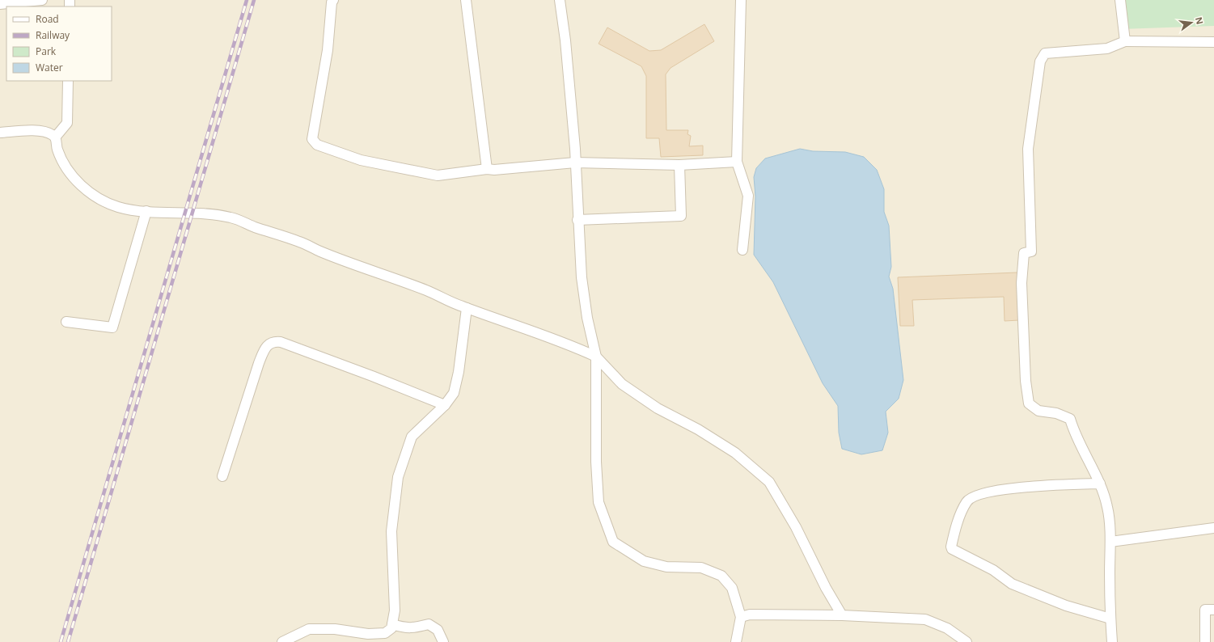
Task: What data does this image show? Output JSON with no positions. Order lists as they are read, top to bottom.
{
  "legend": [
    "Road",
    "Railway",
    "Park",
    "Water"
  ],
  "north": "right"
}
